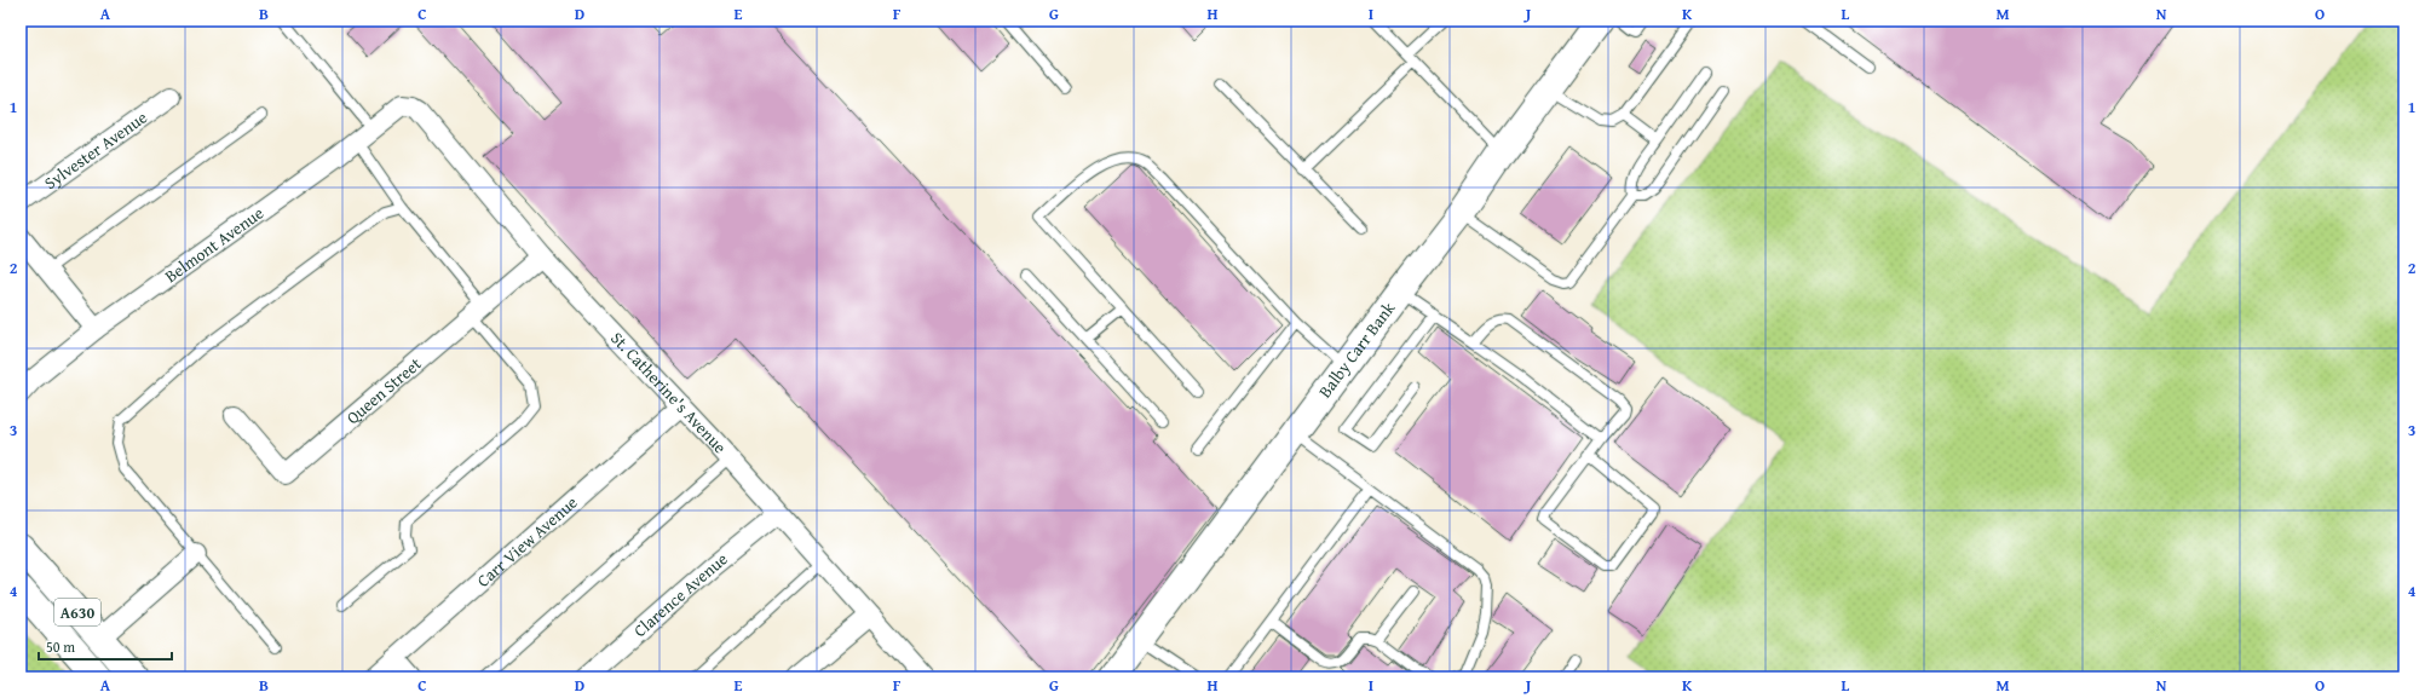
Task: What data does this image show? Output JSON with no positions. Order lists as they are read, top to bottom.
{
  "streets": {
    "street": [
      "Sylvester Avenue",
      "Belmont Avenue",
      "Balby Carr Bank",
      "Queen Street",
      "St. Catherine's Avenue",
      "Carr View Avenue",
      "Clarence Avenue",
      "A630"
    ]
  },
  "crossings": [
    ["Belmont Avenue", "St. Catherine's Avenue"],
    ["Queen Street", "St. Catherine's Avenue"],
    ["St. Catherine's Avenue", "Carr View Avenue"],
    ["St. Catherine's Avenue", "Clarence Avenue"]
  ],
  "scale_bar": "50 m",
  "grid": {
    "columns": [
      "A",
      "B",
      "C",
      "D",
      "E",
      "F",
      "G",
      "H",
      "I",
      "J",
      "K",
      "L",
      "M",
      "N",
      "O"
    ],
    "rows": [
      "1",
      "2",
      "3",
      "4"
    ]
  }
}
